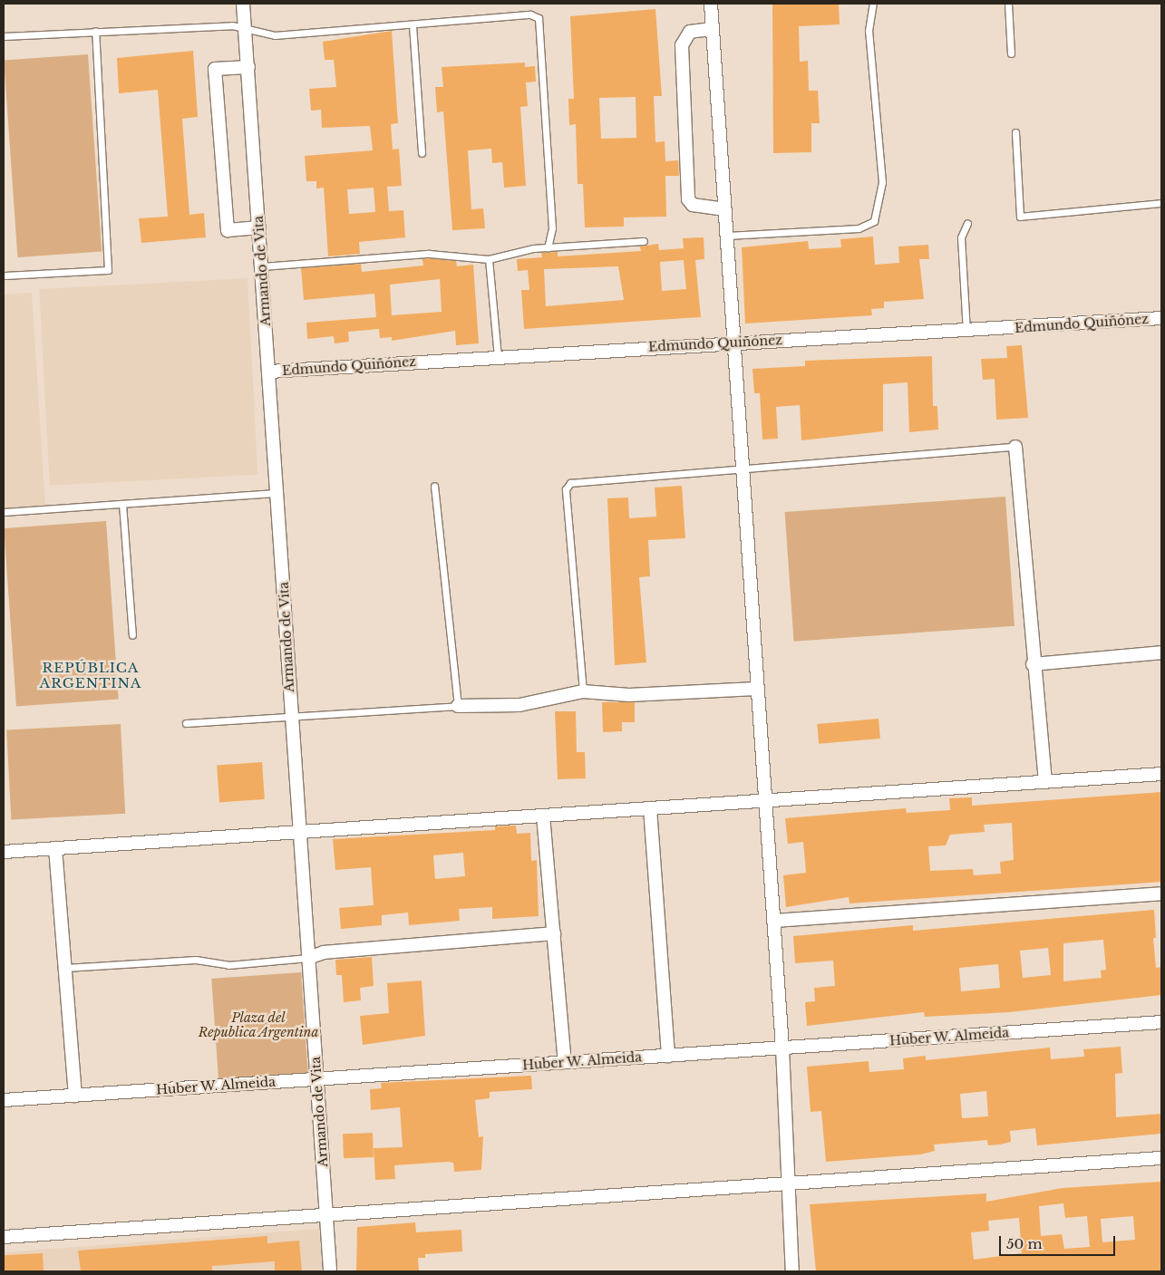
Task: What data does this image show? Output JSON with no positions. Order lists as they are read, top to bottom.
{
  "streets": {
    "street": ["Armando de Vita", "Edmundo Quiñónez", "Huber W. Almeida"]
  },
  "crossings": [
    ["Armando de Vita", "Edmundo Quiñónez"],
    ["Armando de Vita", "Huber W. Almeida"]
  ],
  "districts": ["REPÚBLICA ARGENTINA"],
  "parks": ["Plaza del Republica Argentina"],
  "scale_bar": "50 m"
}
